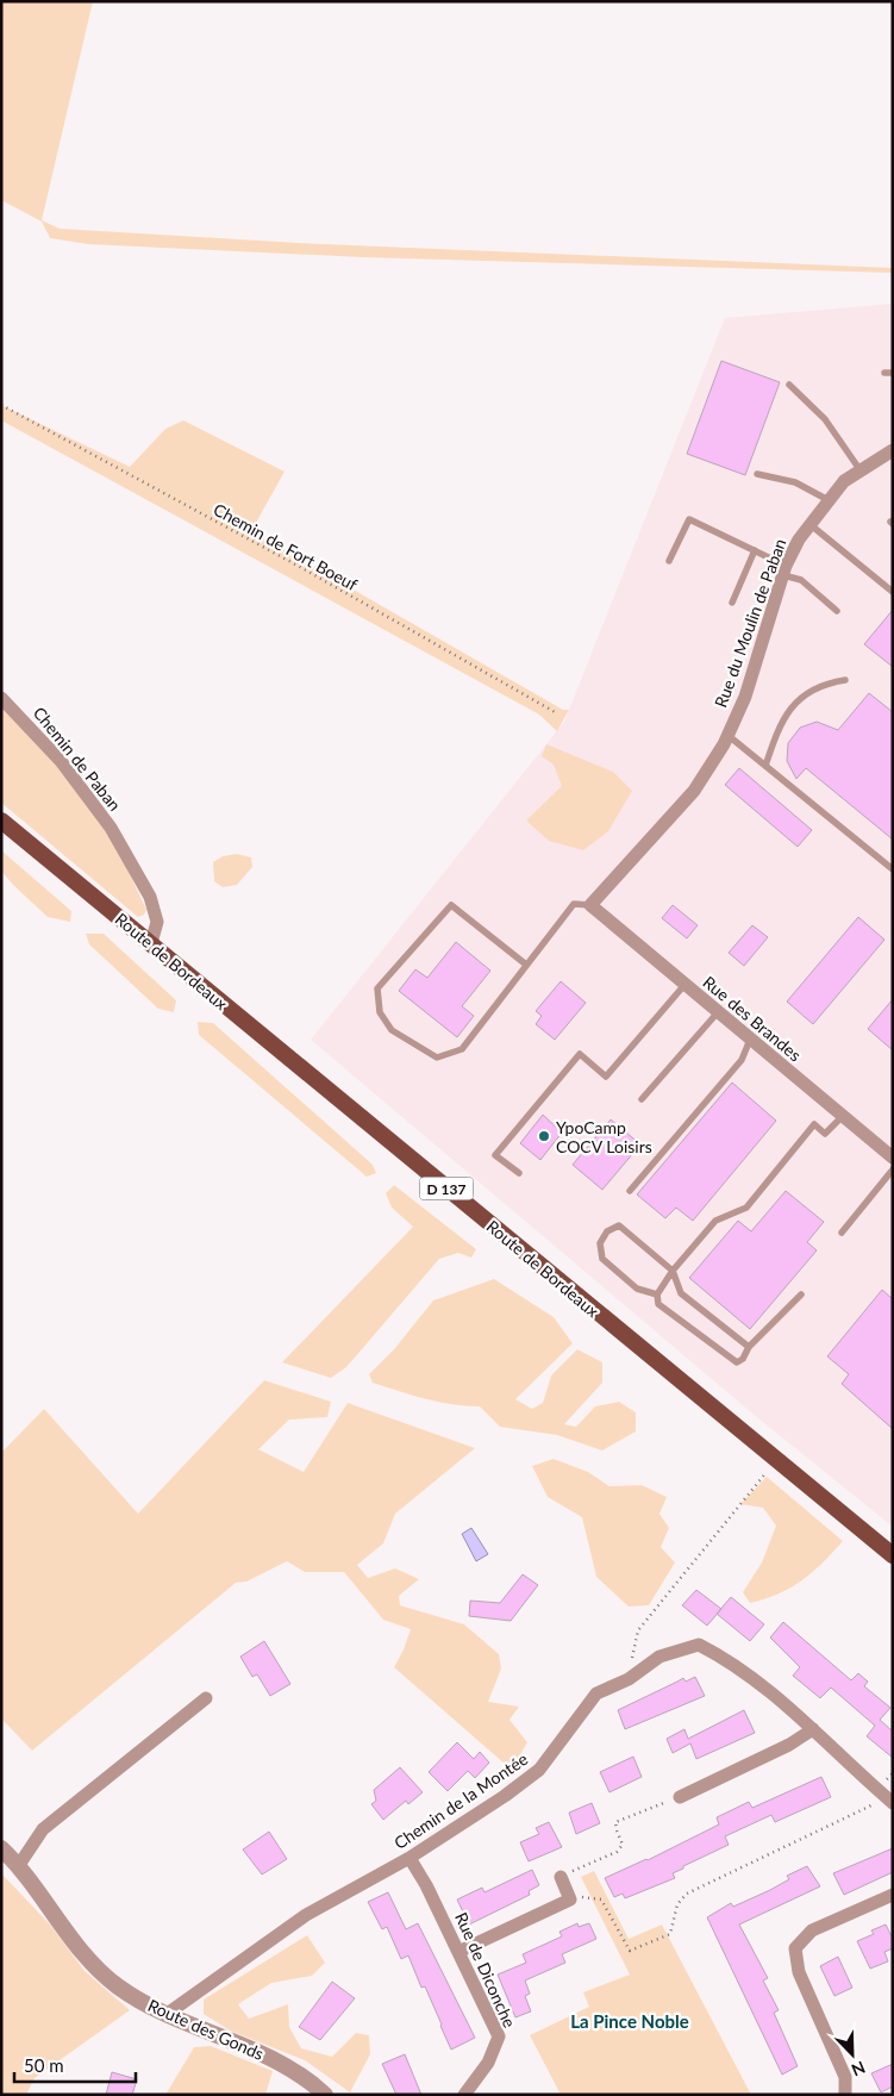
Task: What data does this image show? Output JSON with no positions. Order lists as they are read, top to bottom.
{
  "streets": {
    "main road": ["Route de Bordeaux", "D 137"],
    "street": [
      "Rue du Moulin de Paban",
      "Chemin de Paban",
      "Rue des Brandes",
      "Chemin de la Montée",
      "Rue de Diconche",
      "Route des Gonds"
    ],
    "path": ["Chemin de Fort Boeuf"]
  },
  "crossings": [
    ["Rue du Moulin de Paban", "Rue des Brandes"],
    ["Chemin de Paban", "Route de Bordeaux"],
    ["Chemin de la Montée", "Rue de Diconche"],
    ["Chemin de la Montée", "Route des Gonds"]
  ],
  "districts": ["La Pince Noble"],
  "places": ["YpoCamp COCV Loisirs"],
  "scale_bar": "50 m",
  "north": "bottom right"
}
